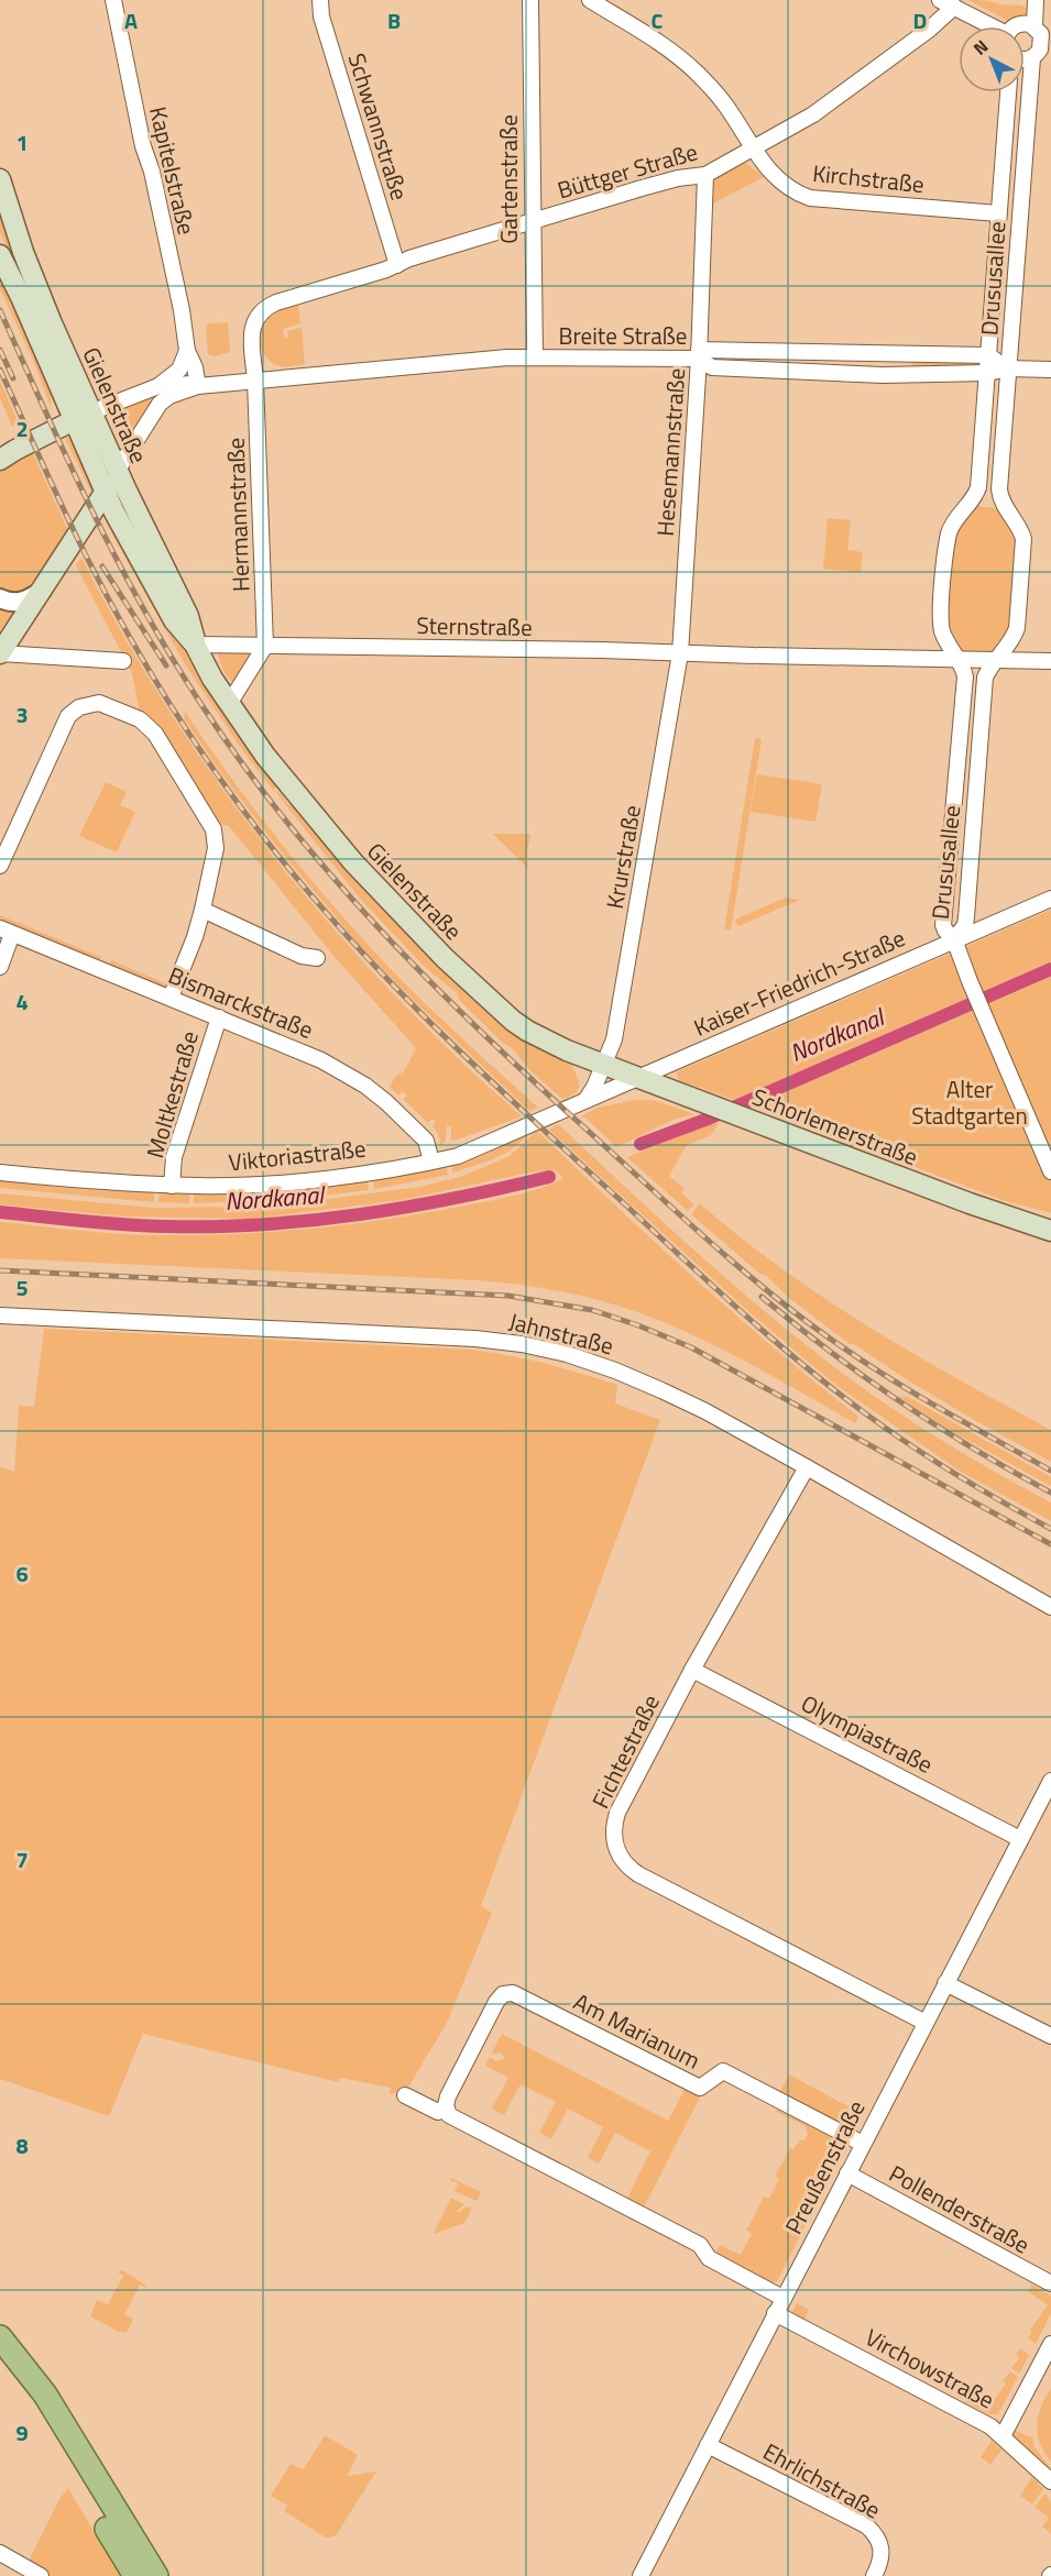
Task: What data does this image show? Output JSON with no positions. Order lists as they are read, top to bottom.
{
  "streets": {
    "main road": ["Gielenstraße", "Schorlemerstraße"],
    "street": [
      "Schwannstraße",
      "Kapitelstraße",
      "Büttger Straße",
      "Kirchstraße",
      "Gartenstraße",
      "Drususallee",
      "Breite Straße",
      "Hesemannstraße",
      "Hermannstraße",
      "Sternstraße",
      "Krurstraße",
      "Kaiser-Friedrich-Straße",
      "Bismarckstraße",
      "Moltkestraße",
      "Viktoriastraße",
      "Jahnstraße",
      "Olympiastraße",
      "Fichtestraße",
      "Am Marianum",
      "Preußenstraße",
      "Pollenderstraße",
      "Virchowstraße",
      "Ehrlichstraße"
    ]
  },
  "crossings": [
    ["Schwannstraße", "Büttger Straße"],
    ["Kapitelstraße", "Breite Straße"],
    ["Büttger Straße", "Kirchstraße"],
    ["Büttger Straße", "Gartenstraße"],
    ["Büttger Straße", "Hesemannstraße"],
    ["Büttger Straße", "Hermannstraße"],
    ["Kirchstraße", "Drususallee"],
    ["Gartenstraße", "Breite Straße"],
    ["Drususallee", "Breite Straße"],
    ["Drususallee", "Sternstraße"],
    ["Drususallee", "Kaiser-Friedrich-Straße"],
    ["Breite Straße", "Hesemannstraße"],
    ["Breite Straße", "Hermannstraße"],
    ["Gielenstraße", "Sternstraße"],
    ["Gielenstraße", "Krurstraße"],
    ["Gielenstraße", "Schorlemerstraße"],
    ["Hesemannstraße", "Sternstraße"],
    ["Hesemannstraße", "Krurstraße"],
    ["Hermannstraße", "Sternstraße"],
    ["Sternstraße", "Krurstraße"],
    ["Krurstraße", "Schorlemerstraße"],
    ["Kaiser-Friedrich-Straße", "Schorlemerstraße"],
    ["Kaiser-Friedrich-Straße", "Viktoriastraße"],
    ["Bismarckstraße", "Moltkestraße"],
    ["Bismarckstraße", "Viktoriastraße"],
    ["Moltkestraße", "Viktoriastraße"],
    ["Schorlemerstraße", "Viktoriastraße"],
    ["Jahnstraße", "Fichtestraße"],
    ["Olympiastraße", "Fichtestraße"],
    ["Olympiastraße", "Preußenstraße"],
    ["Fichtestraße", "Preußenstraße"],
    ["Am Marianum", "Preußenstraße"],
    ["Preußenstraße", "Pollenderstraße"],
    ["Preußenstraße", "Virchowstraße"],
    ["Preußenstraße", "Ehrlichstraße"]
  ],
  "water": ["Nordkanal"],
  "parks": ["Alter Stadtgarten"],
  "north": "top left",
  "grid": {
    "columns": [
      "A",
      "B",
      "C",
      "D"
    ],
    "rows": [
      "1",
      "2",
      "3",
      "4",
      "5",
      "6",
      "7",
      "8",
      "9"
    ]
  }
}
